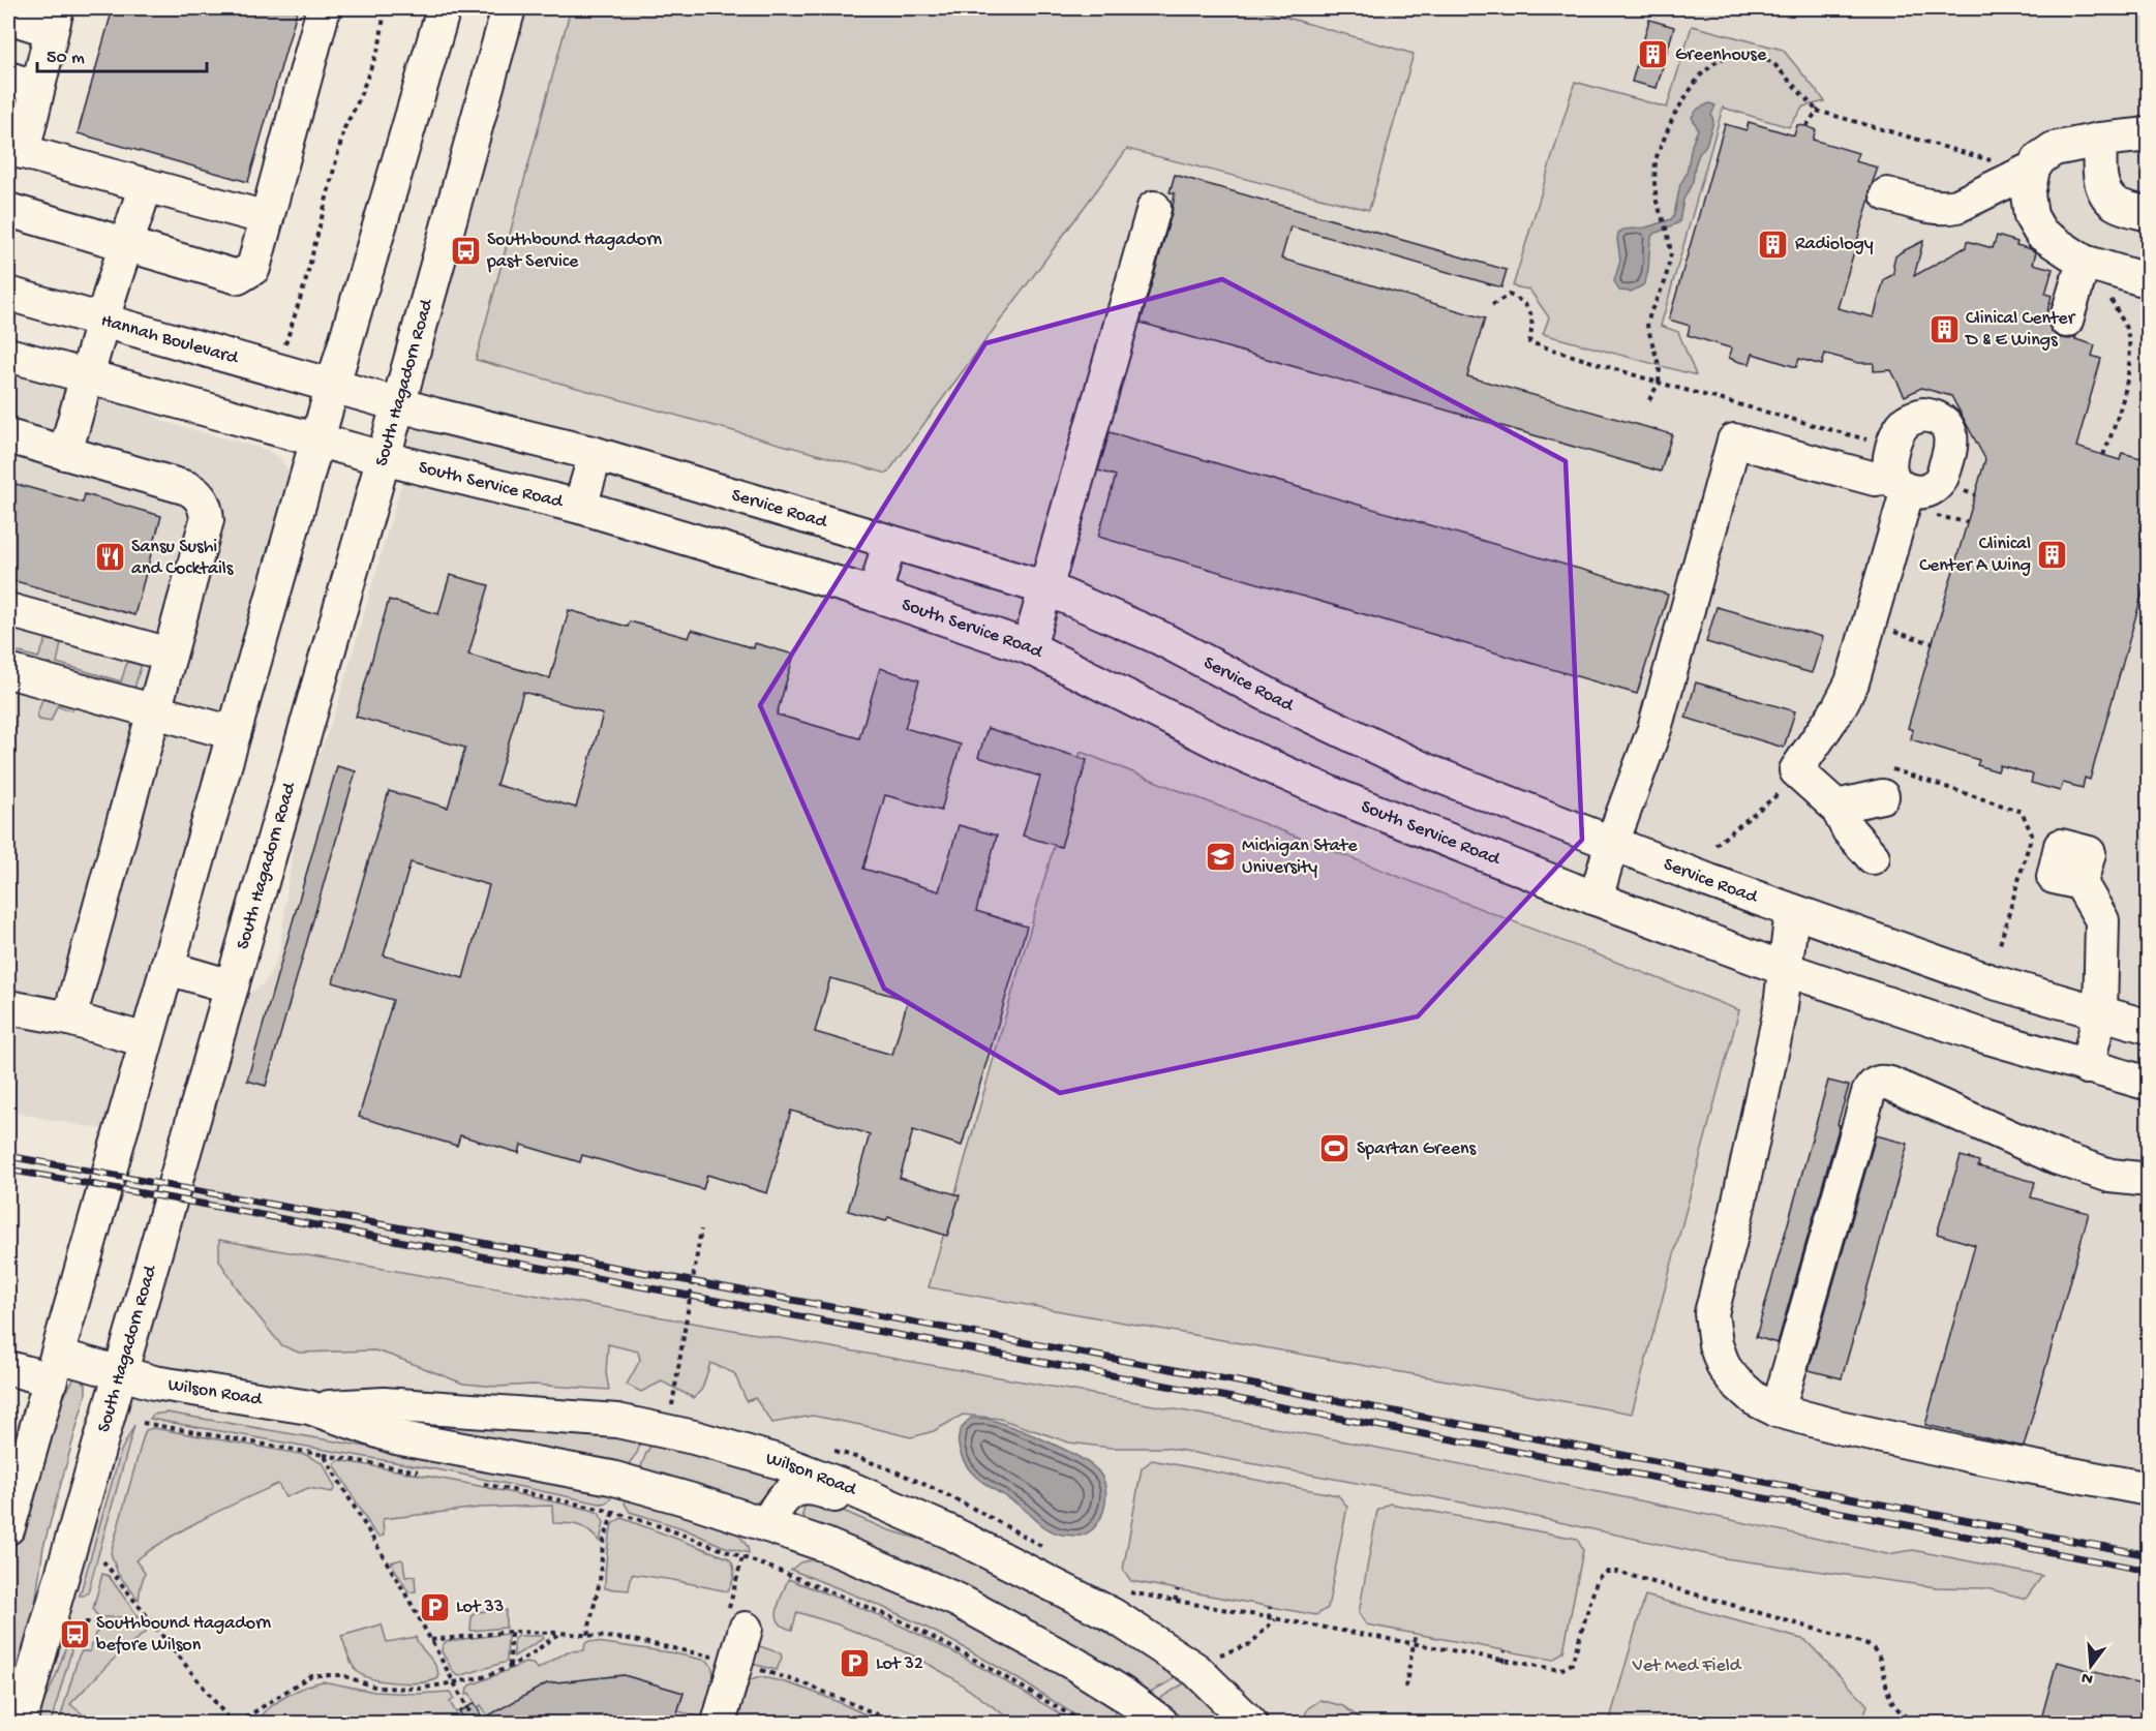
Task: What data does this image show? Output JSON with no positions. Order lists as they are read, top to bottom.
{
  "streets": {
    "street": [
      "Hannah Boulevard",
      "South Hagadorn Road",
      "South Service Road",
      "Service Road",
      "Wilson Road"
    ]
  },
  "crossings": [
    ["Hannah Boulevard", "Service Road"],
    ["South Hagadorn Road", "South Service Road"],
    ["South Hagadorn Road", "Service Road"],
    ["South Hagadorn Road", "Wilson Road"]
  ],
  "parks": ["Vet Med Field"],
  "places": {
    "building": [
      "Greenhouse",
      "Radiology",
      "Clinical Center D & E Wings",
      "Clinical Center A Wing"
    ],
    "bus stop": ["Southbound Hagadorn past Service", "Southbound Hagadorn before Wilson"],
    "restaurant": ["Sansu Sushi and Cocktails"],
    "school or university": ["Michigan State University"],
    "sports": ["Spartan Greens"],
    "parking": ["Lot 33", "Lot 32"]
  },
  "scale_bar": "50 m",
  "north": "bottom"
}
